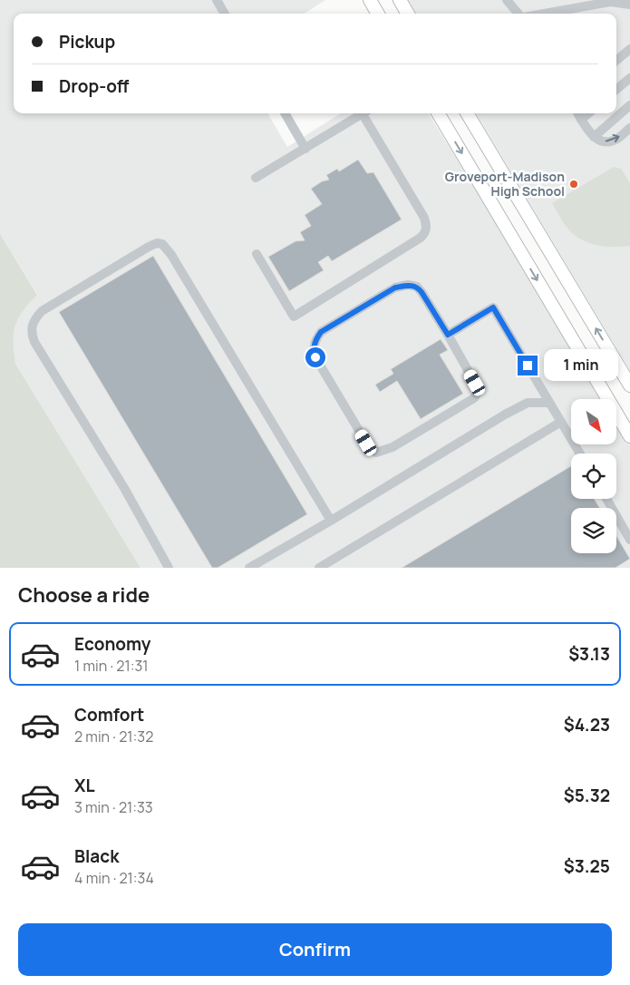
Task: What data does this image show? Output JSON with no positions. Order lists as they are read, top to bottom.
{
  "places": ["Groveport-Madison High School"],
  "north": "bottom right",
  "page": {
    "banner": ["Pickup", "Drop-off"],
    "bubble": "1 min",
    "heading": "Choose a ride",
    "list": [
      {
        "name": "Economy",
        "note": "1 min · 21:31",
        "value": "$3.13"
      },
      {
        "name": "Comfort",
        "note": "2 min · 21:32",
        "value": "$4.23"
      },
      {
        "name": "XL",
        "note": "3 min · 21:33",
        "value": "$5.32"
      },
      {
        "name": "Black",
        "note": "4 min · 21:34",
        "value": "$3.25"
      }
    ],
    "buttons": "Confirm"
  }
}
